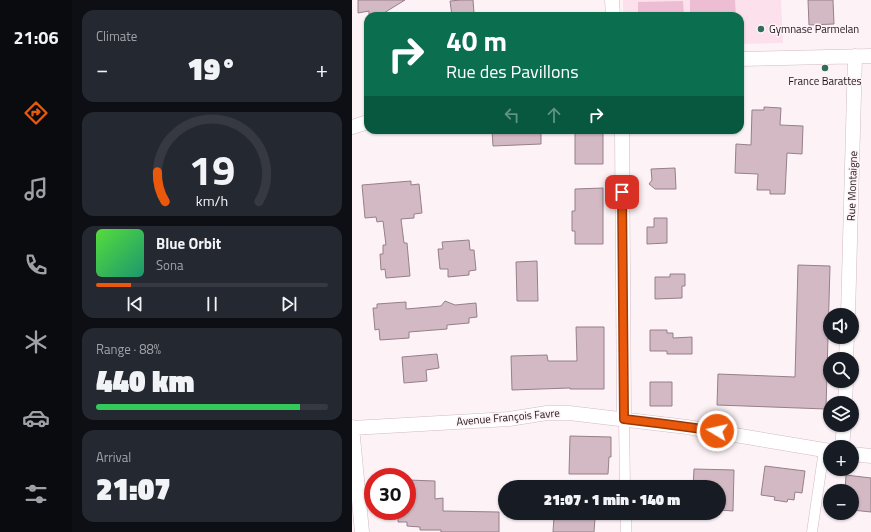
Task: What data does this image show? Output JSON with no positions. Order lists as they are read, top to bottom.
{
  "streets": {
    "street": ["Rue Montaigne", "Avenue François Favre"]
  },
  "places": ["Gymnase Parmelan", "France Barattes"],
  "page": {
    "tabs": "21:06",
    "tile": [
      "Climate",
      ["Range · 88%", "440 km"],
      ["Arrival", "21:07"]
    ],
    "turn": ["40 m", "Rue des Pavillons"],
    "heat": ["−", "19°", "+"],
    "song": ["Blue Orbit", "Sona"],
    "map_buttons": ["+", "−"],
    "limit": "30",
    "trip": "21:07 · 1 min · 140 m",
    "gauge": ["19", "km/h"]
  }
}
